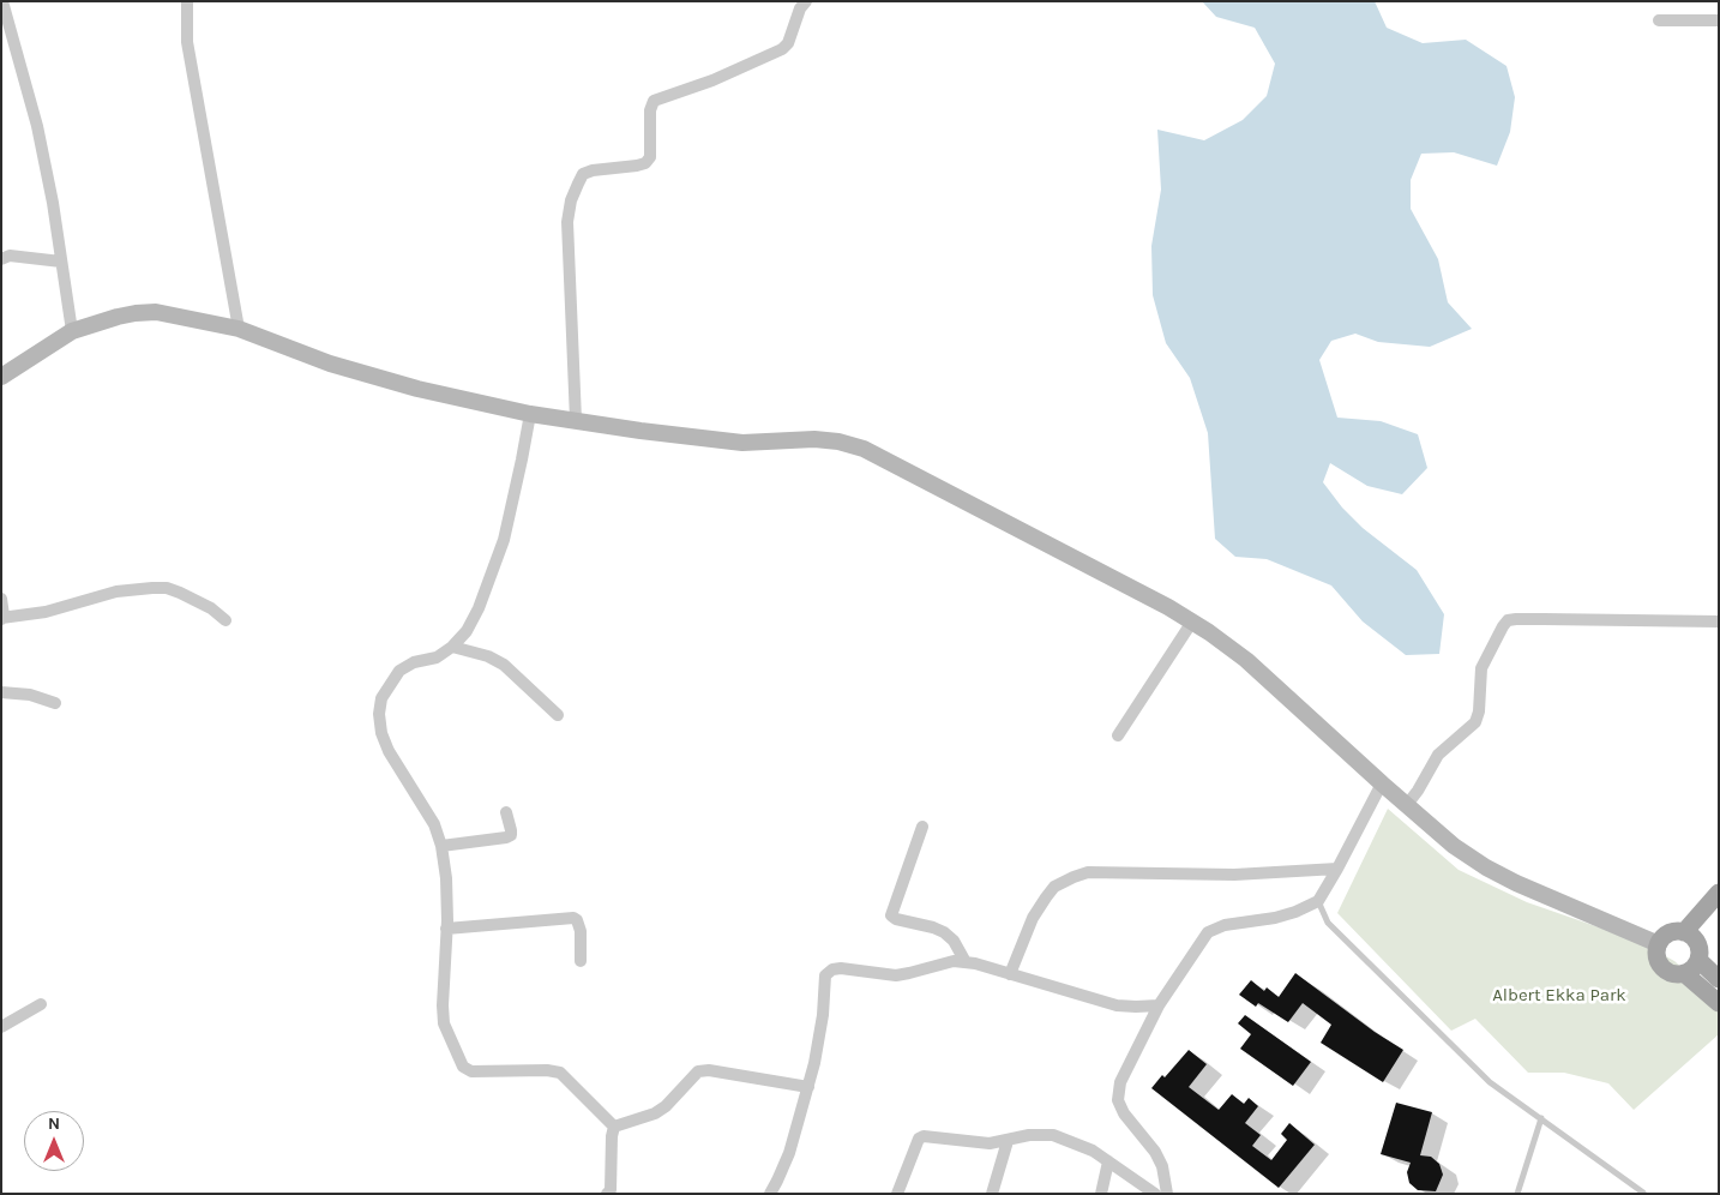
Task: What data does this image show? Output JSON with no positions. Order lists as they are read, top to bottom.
{
  "parks": ["Albert Ekka Park"],
  "north": "top"
}
